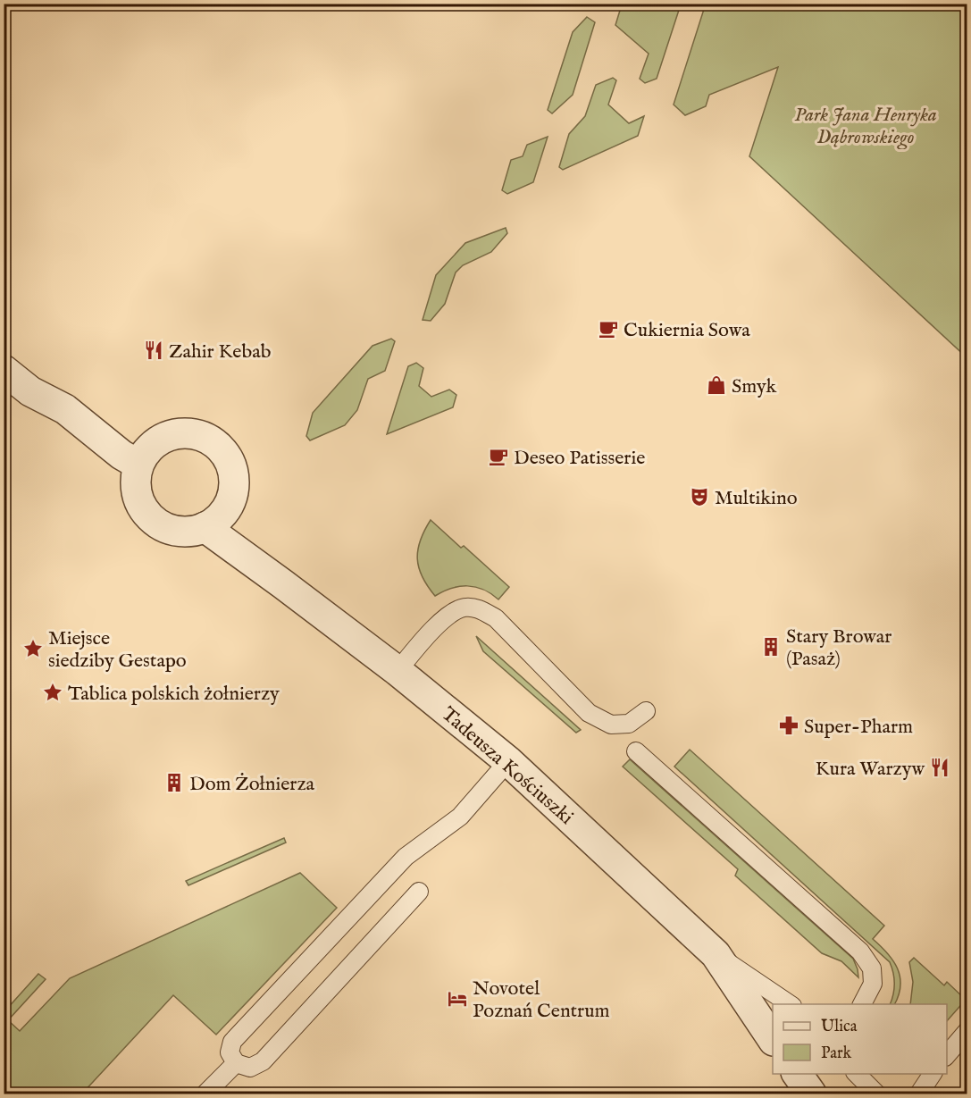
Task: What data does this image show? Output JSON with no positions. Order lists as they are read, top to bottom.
{
  "streets": {
    "street": ["Tadeusza Kościuszki"]
  },
  "parks": ["Park Jana Henryka Dąbrowskiego"],
  "places": {
    "cafe": ["Cukiernia Sowa", "Deseo Patisserie"],
    "restaurant": ["Zahir Kebab", "Kura Warzyw"],
    "shop": ["Smyk"],
    "theatre": ["Multikino"],
    "building": ["Stary Browar (Pasaż)", "Dom Żołnierza"],
    "place": ["Miejsce siedziby Gestapo", "Tablica polskich żołnierzy"],
    "pharmacy": ["Super-Pharm"],
    "hotel": ["Novotel Poznań Centrum"]
  },
  "legend": ["Ulica", "Park"]
}
